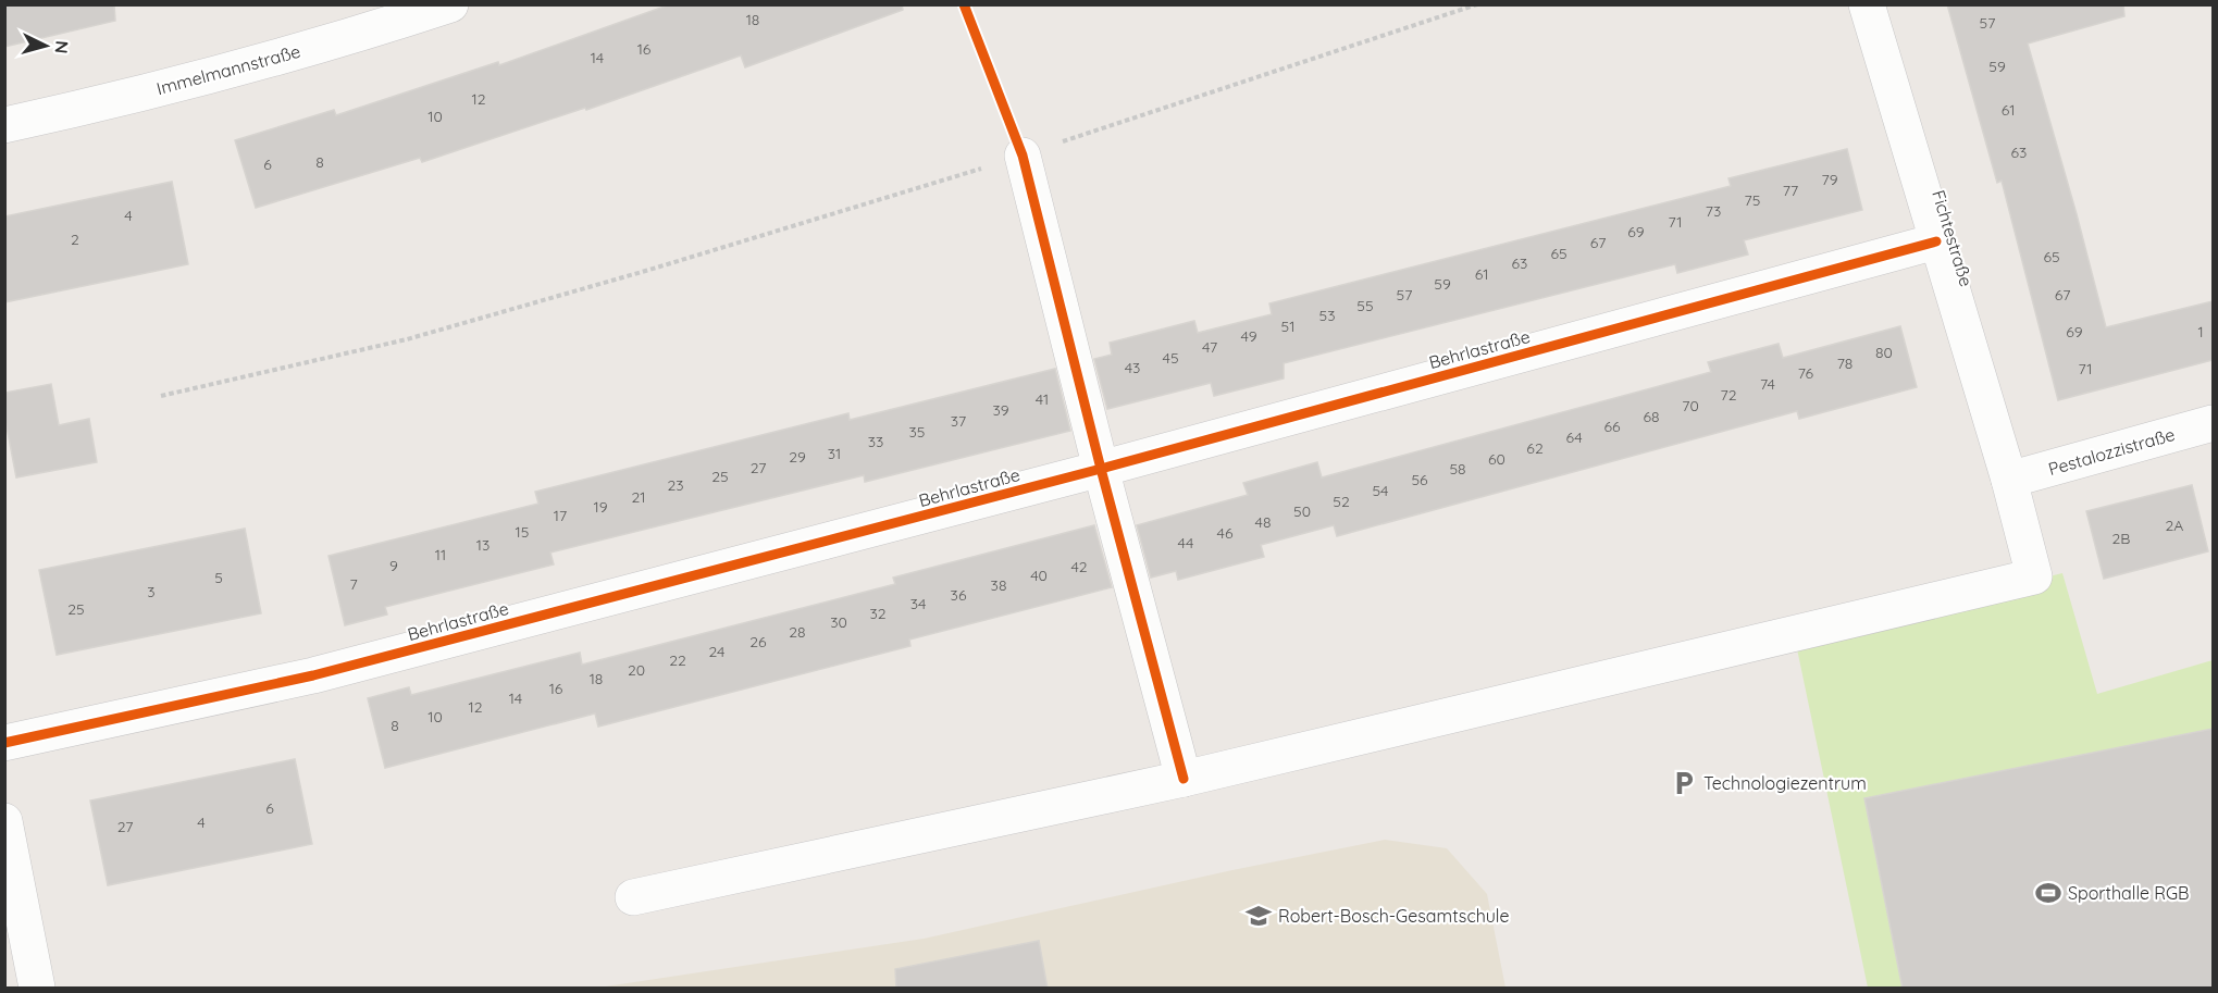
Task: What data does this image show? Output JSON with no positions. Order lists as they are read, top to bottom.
{
  "streets": {
    "street": [
      "Immelmannstraße",
      "Fichtestraße",
      "Behrlastraße",
      "Pestalozzistraße"
    ]
  },
  "crossings": [
    ["Fichtestraße", "Behrlastraße"],
    ["Fichtestraße", "Pestalozzistraße"]
  ],
  "places": {
    "parking": ["Technologiezentrum"],
    "sports": ["Sporthalle RGB"],
    "school or university": ["Robert-Bosch-Gesamtschule"]
  },
  "house_numbers": [
    "18",
    "57",
    "16",
    "14",
    "59",
    "12",
    "61",
    "10",
    "63",
    "8",
    "6",
    "79",
    "77",
    "75",
    "73",
    "4",
    "71",
    "69",
    "2",
    "67",
    "65",
    "65",
    "63",
    "61",
    "59",
    "57",
    "67",
    "55",
    "53",
    "51",
    "69",
    "1",
    "49",
    "47",
    "80",
    "45",
    "78",
    "43",
    "71",
    "76",
    "74",
    "72",
    "41",
    "70",
    "39",
    "68",
    "37",
    "66",
    "35",
    "64",
    "33",
    "62",
    "31",
    "29",
    "60",
    "27",
    "58",
    "25",
    "56",
    "23",
    "54",
    "21",
    "52",
    "19",
    "50",
    "17",
    "48",
    "2A",
    "15",
    "46",
    "2B",
    "44",
    "13",
    "11",
    "9",
    "42",
    "40",
    "5",
    "7",
    "38",
    "3",
    "36",
    "34",
    "25",
    "32",
    "30",
    "28",
    "26",
    "24",
    "22",
    "20",
    "18",
    "16",
    "14",
    "12",
    "10",
    "8",
    "6",
    "4",
    "27"
  ],
  "north": "right"
}
